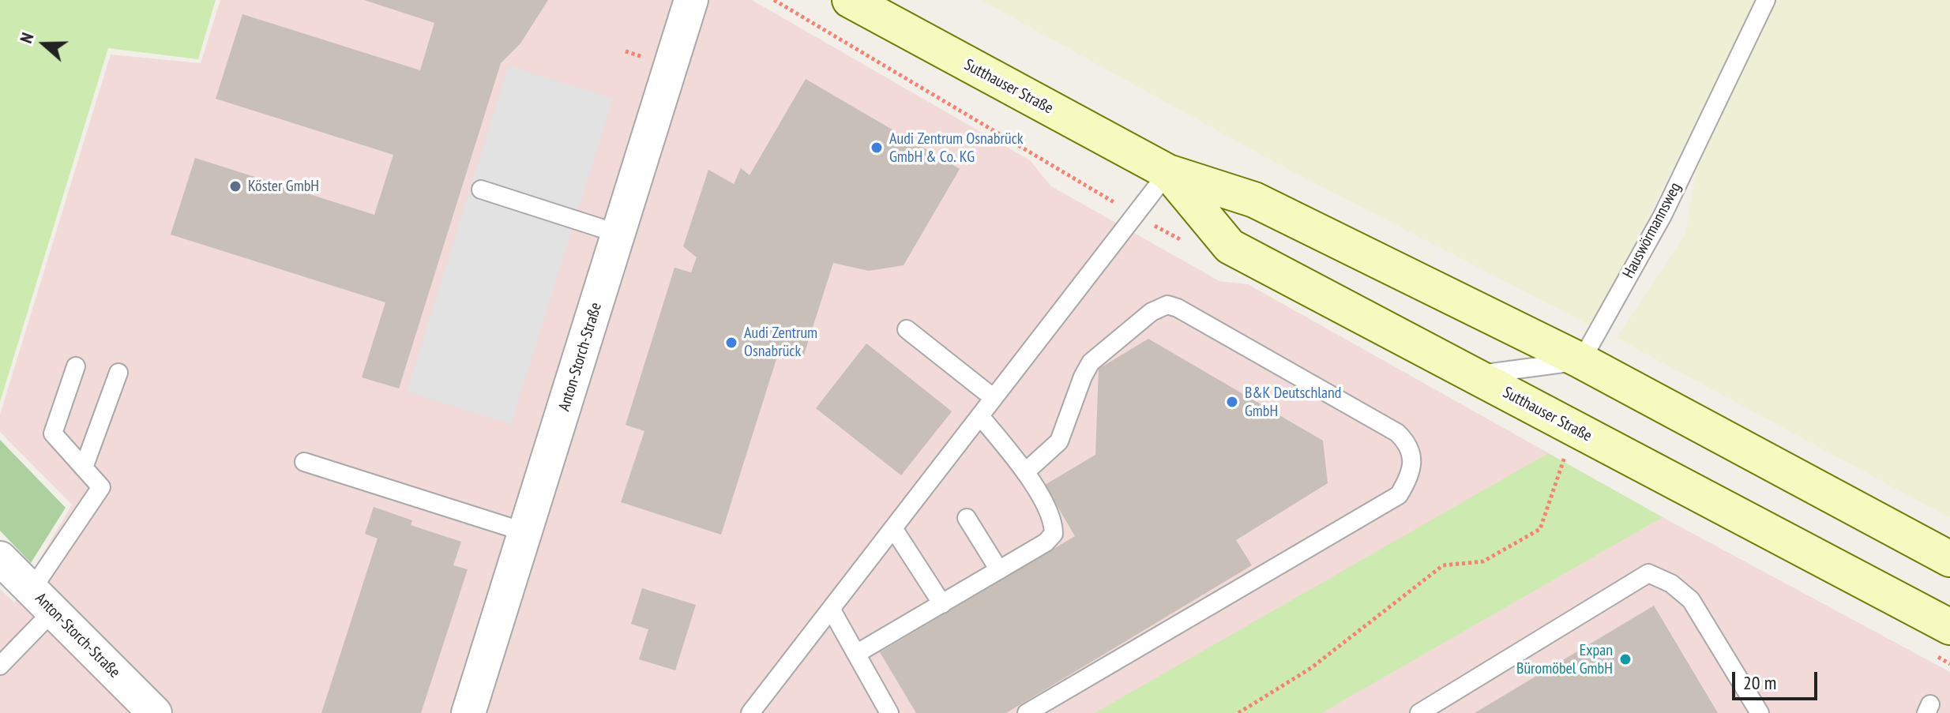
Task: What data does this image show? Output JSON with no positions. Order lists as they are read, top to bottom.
{
  "streets": {
    "street": ["Sutthauser Straße", "Anton-Storch-Straße"],
    "lane": ["Hauswörmannsweg"]
  },
  "crossings": [
    ["Sutthauser Straße", "Hauswörmannsweg"]
  ],
  "places": [
    "Audi Zentrum Osnabrück GmbH & Co. KG",
    "Köster GmbH",
    "Audi Zentrum Osnabrück",
    "B&K Deutschland GmbH",
    "Expan Büromöbel GmbH"
  ],
  "scale_bar": "20 m",
  "north": "left"
}
